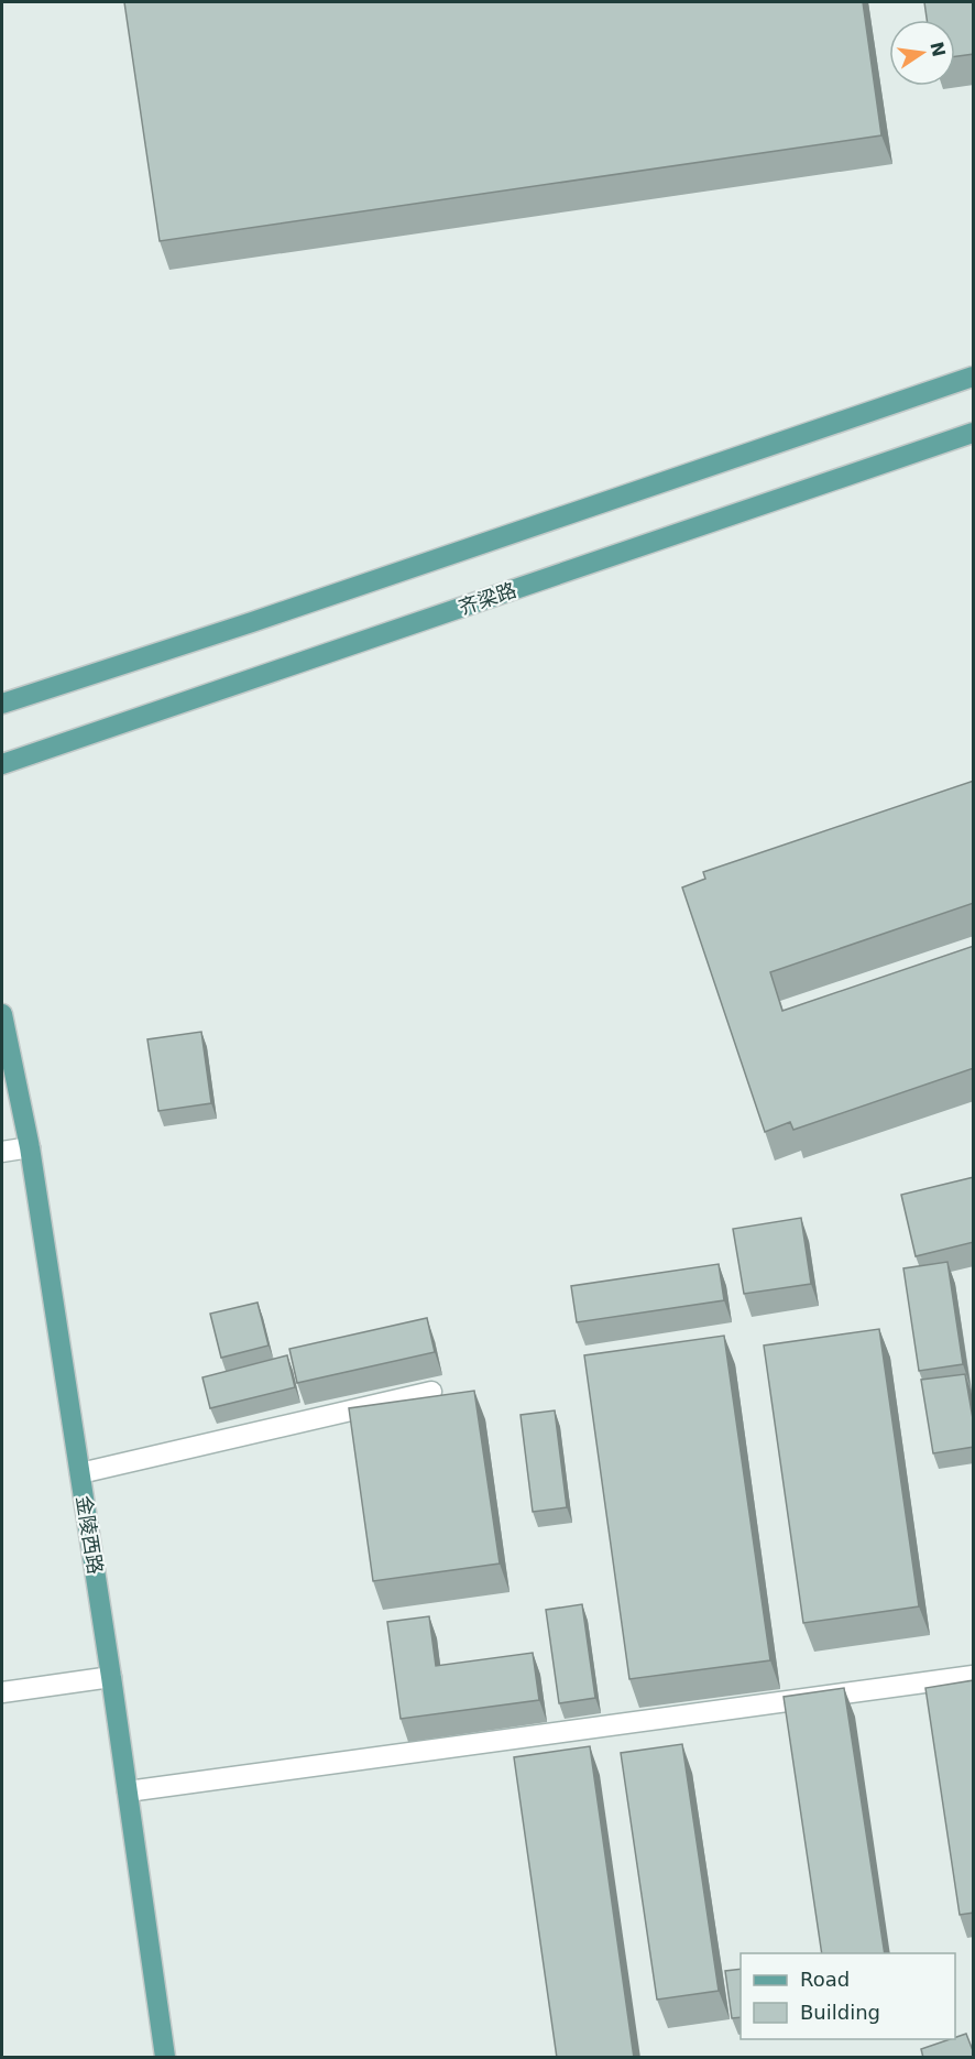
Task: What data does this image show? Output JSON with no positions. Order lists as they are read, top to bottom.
{
  "streets": {
    "main road": ["齐梁路", "金陵西路"]
  },
  "legend": ["Road", "Building"],
  "north": "right"
}
